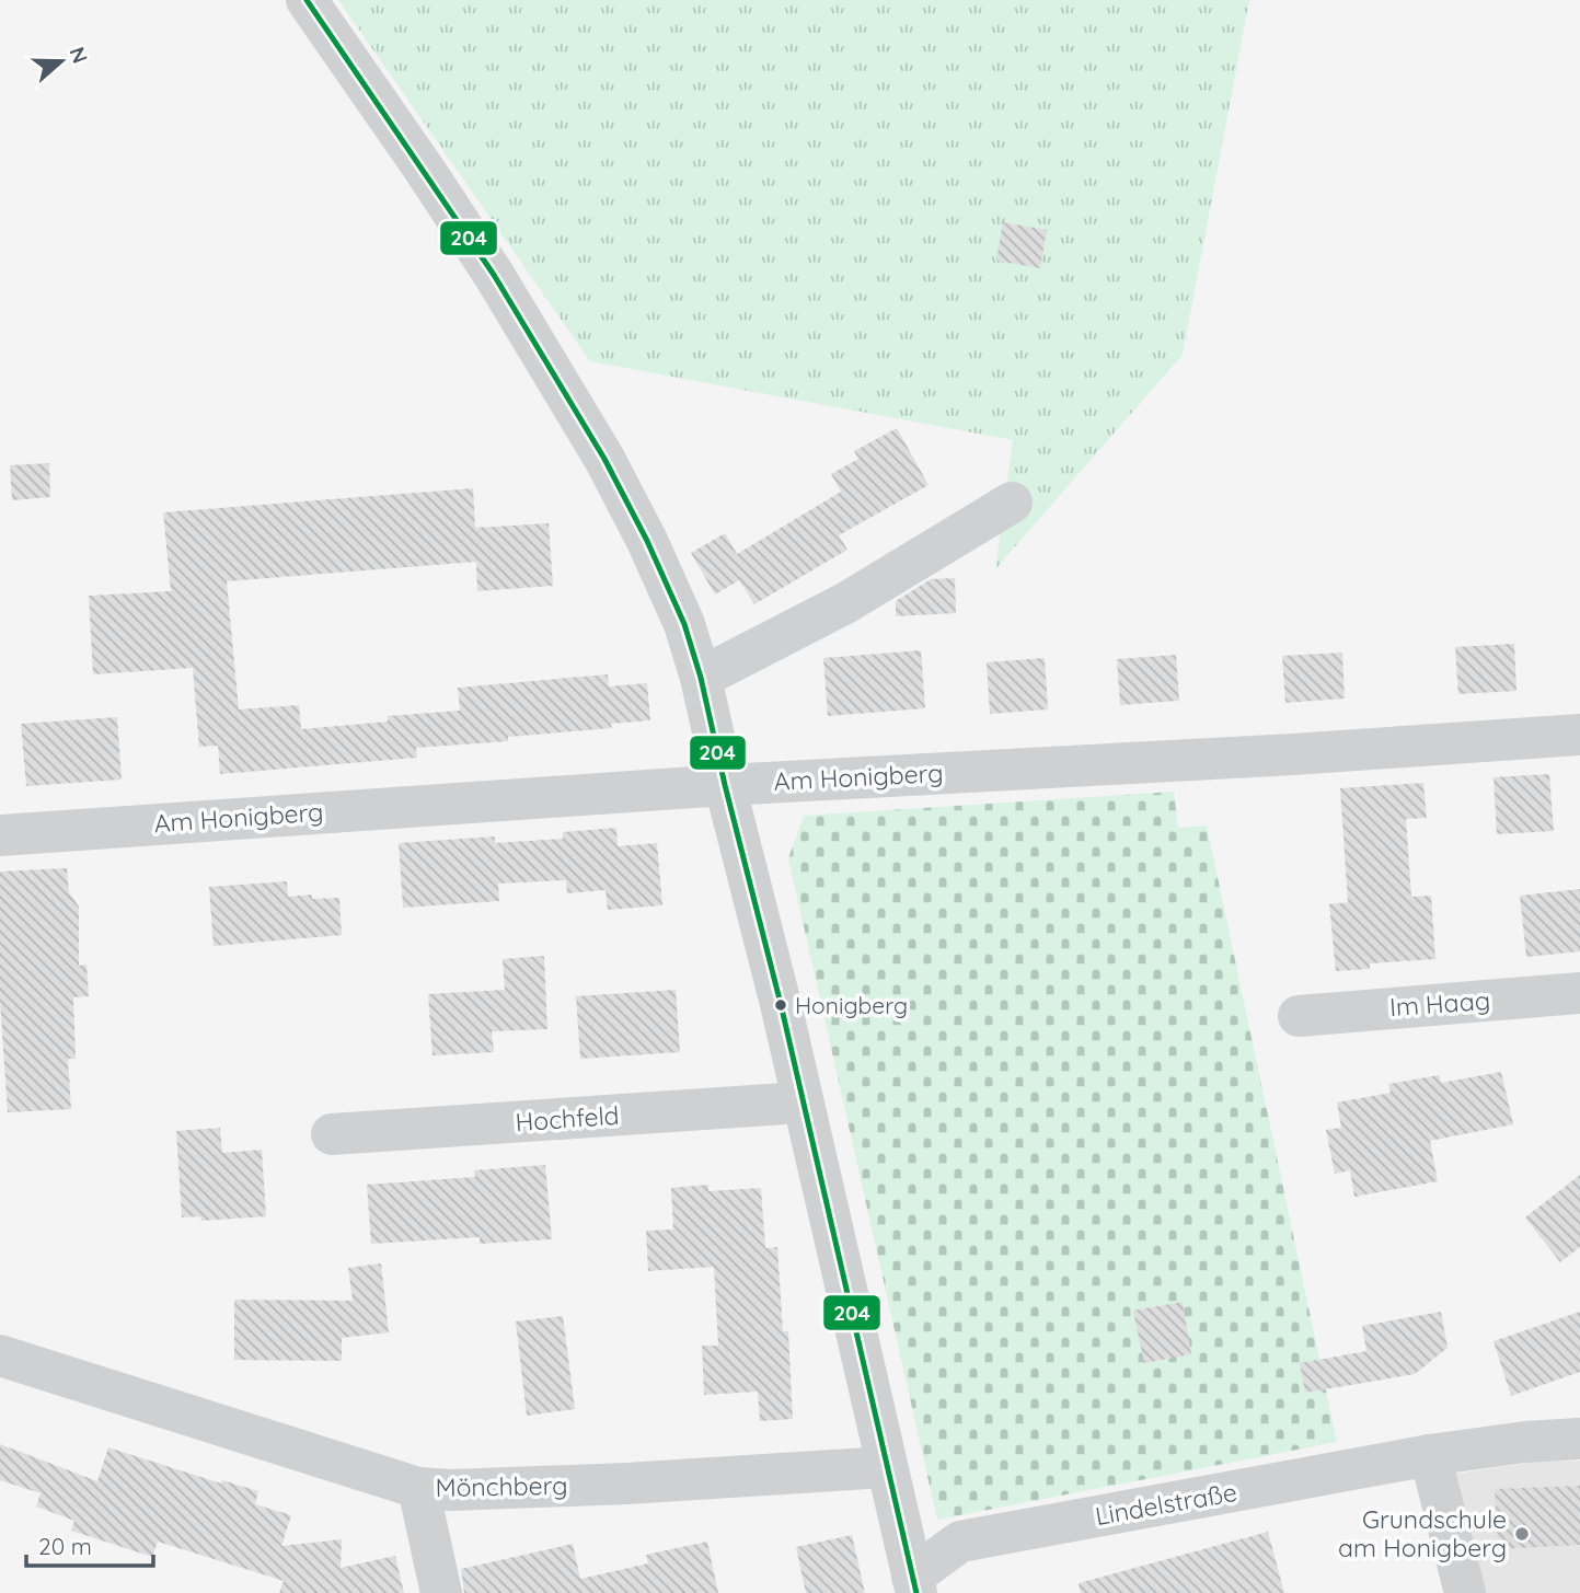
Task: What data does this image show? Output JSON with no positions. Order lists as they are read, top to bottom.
{
  "streets": {
    "street": [
      "Am Honigberg",
      "Im Haag",
      "Hochfeld",
      "Mönchberg",
      "Lindelstraße"
    ]
  },
  "places": ["Honigberg", "Grundschule am Honigberg"],
  "lines": ["transit line 204"],
  "scale_bar": "20 m",
  "north": "right"
}
